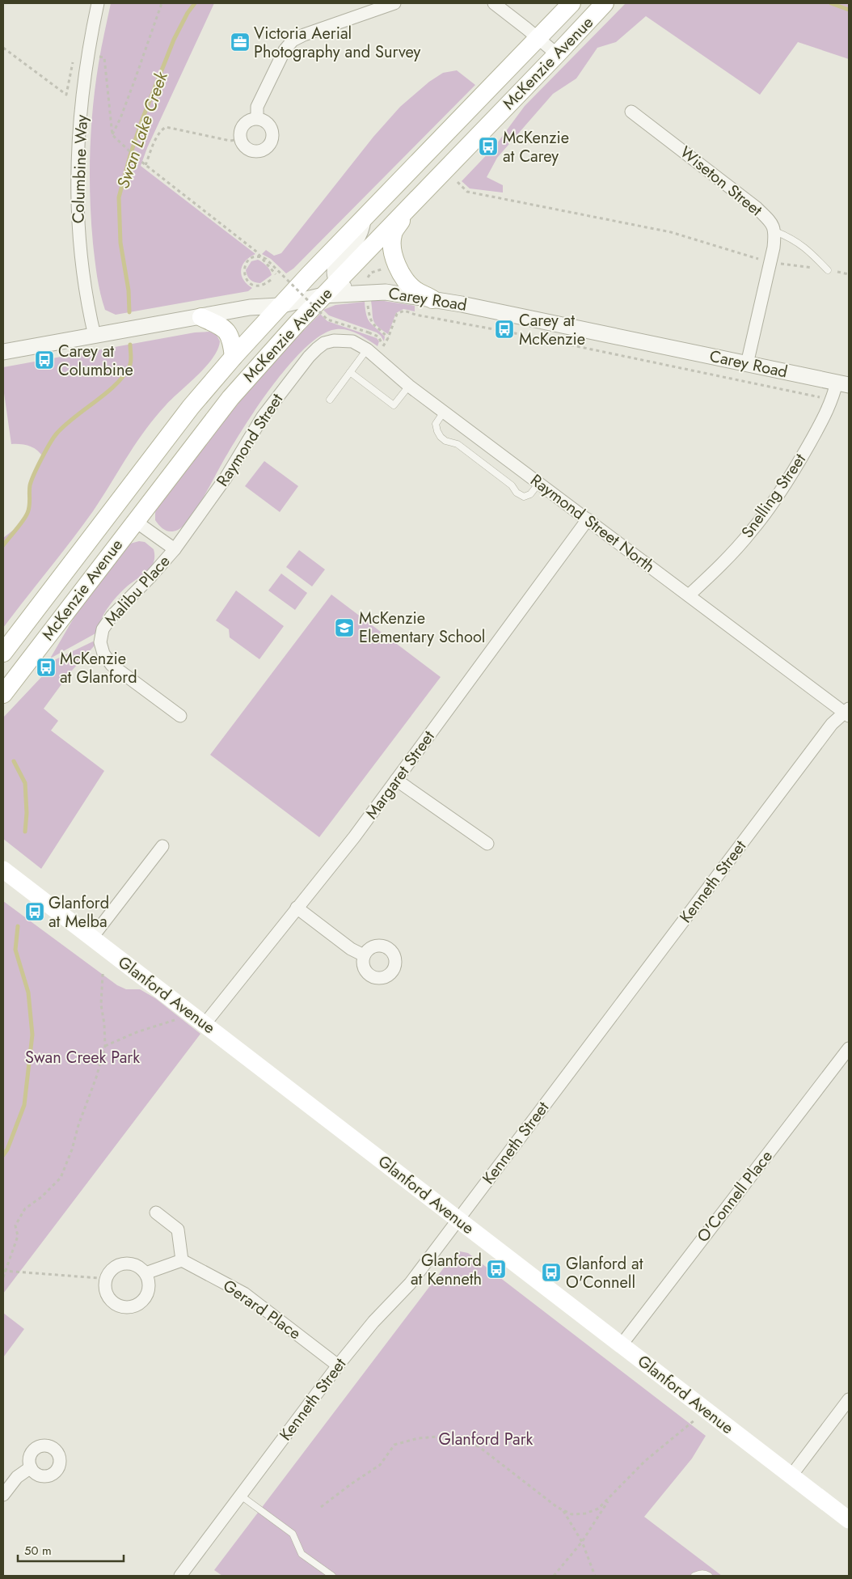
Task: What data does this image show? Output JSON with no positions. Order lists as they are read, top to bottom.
{
  "streets": {
    "main road": ["McKenzie Avenue", "Glanford Avenue"],
    "street": [
      "Columbine Way",
      "Wiseton Street",
      "Carey Road",
      "Raymond Street",
      "Snelling Street",
      "Raymond Street North",
      "Malibu Place",
      "Margaret Street",
      "Kenneth Street",
      "O'Connell Place",
      "Gerard Place"
    ]
  },
  "crossings": [
    ["McKenzie Avenue", "Carey Road"],
    ["McKenzie Avenue", "Malibu Place"],
    ["Columbine Way", "Carey Road"],
    ["Wiseton Street", "Carey Road"],
    ["Carey Road", "Snelling Street"],
    ["Raymond Street", "Raymond Street North"],
    ["Raymond Street", "Malibu Place"],
    ["Snelling Street", "Raymond Street North"],
    ["Raymond Street North", "Margaret Street"],
    ["Raymond Street North", "Kenneth Street"],
    ["Margaret Street", "Glanford Avenue"],
    ["Kenneth Street", "Glanford Avenue"],
    ["Kenneth Street", "Gerard Place"],
    ["Glanford Avenue", "O'Connell Place"]
  ],
  "water": ["Swan Lake Creek"],
  "parks": ["Swan Creek Park", "Glanford Park"],
  "places": {
    "office": ["Victoria Aerial Photography and Survey"],
    "bus stop": [
      "McKenzie at Carey",
      "Carey at McKenzie",
      "Carey at Columbine",
      "McKenzie at Glanford",
      "Glanford at Melba",
      "Glanford at Kenneth",
      "Glanford at O'Connell"
    ],
    "school or university": ["McKenzie Elementary School"]
  },
  "scale_bar": "50 m"
}
